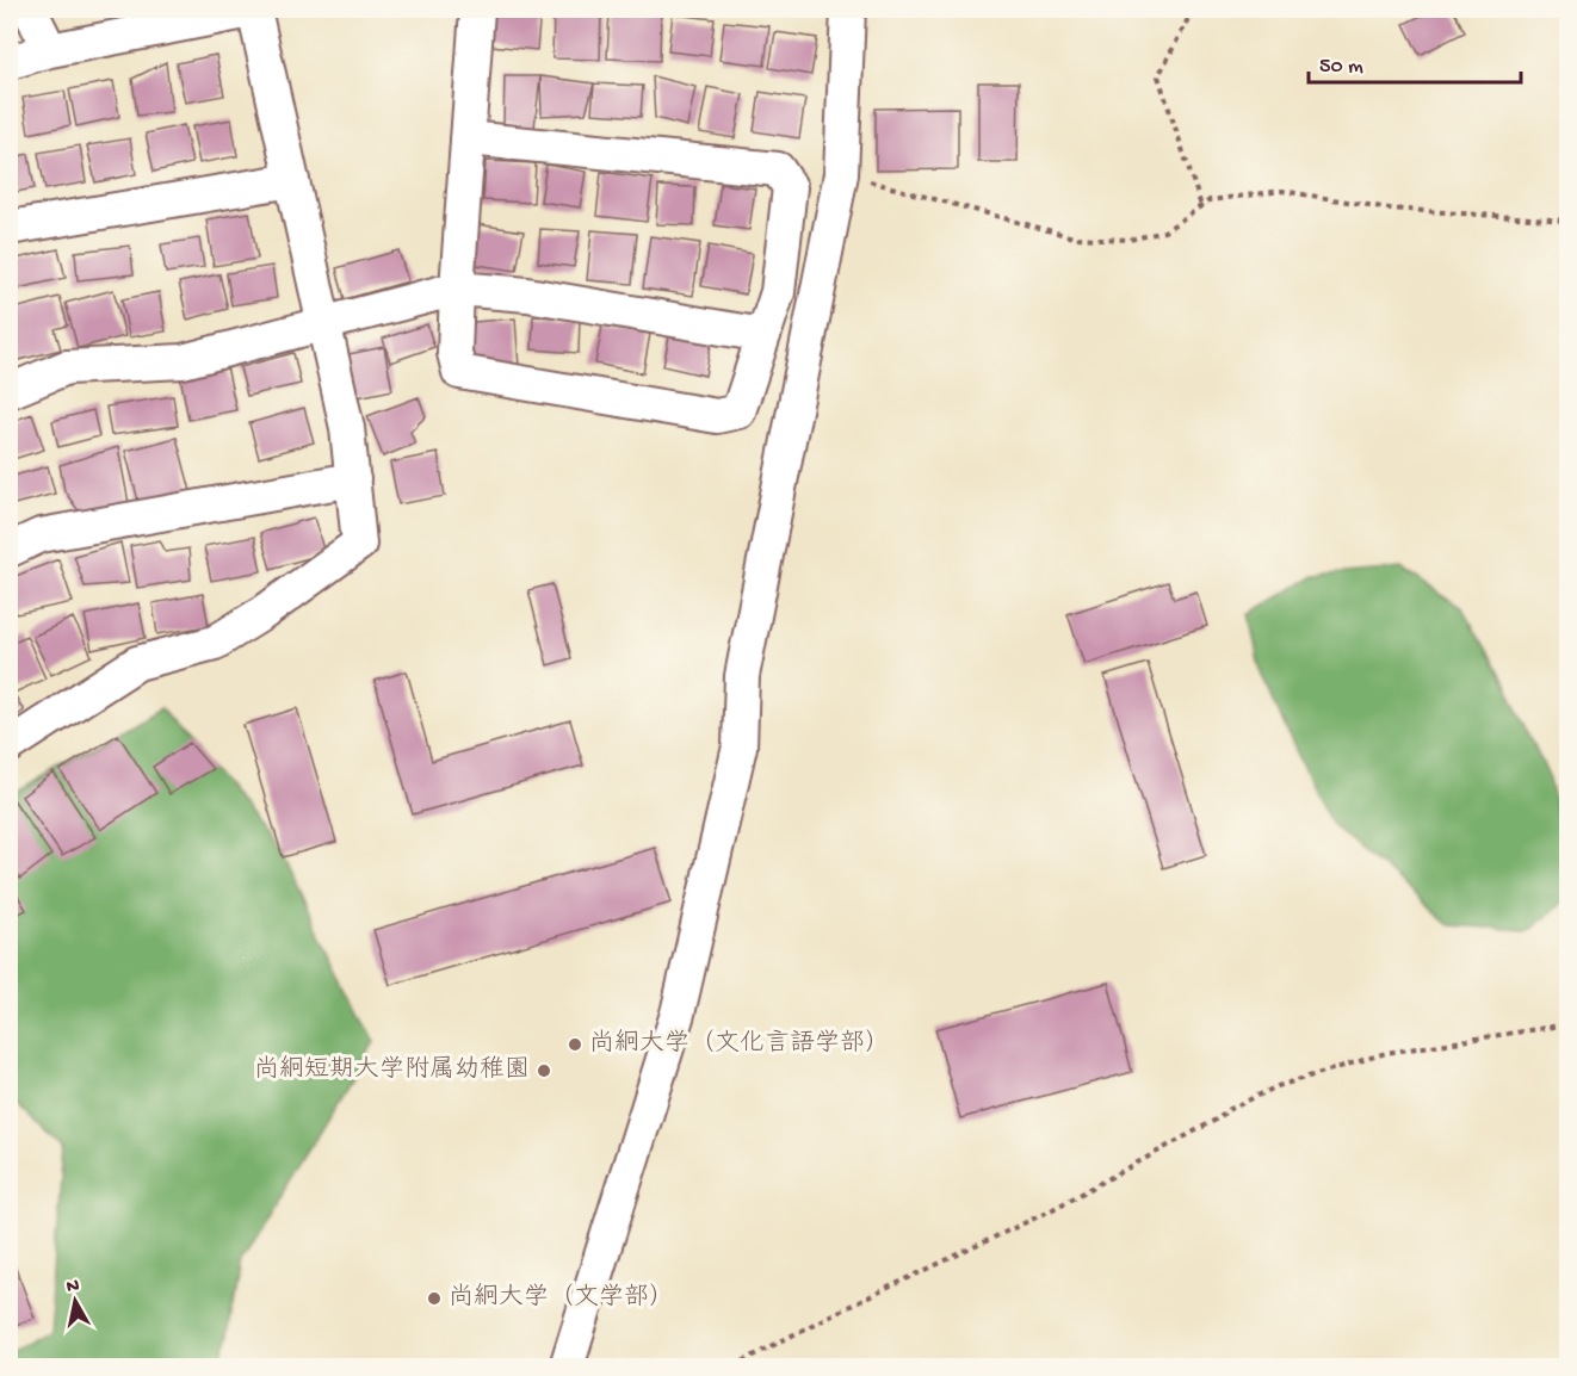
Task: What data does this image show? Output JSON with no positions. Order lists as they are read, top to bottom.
{
  "places": ["尚絅大学（文化言語学部）", "尚絅短期大学附属幼稚園", "尚絅大学（文学部）"],
  "scale_bar": "50 m",
  "north": "top"
}
